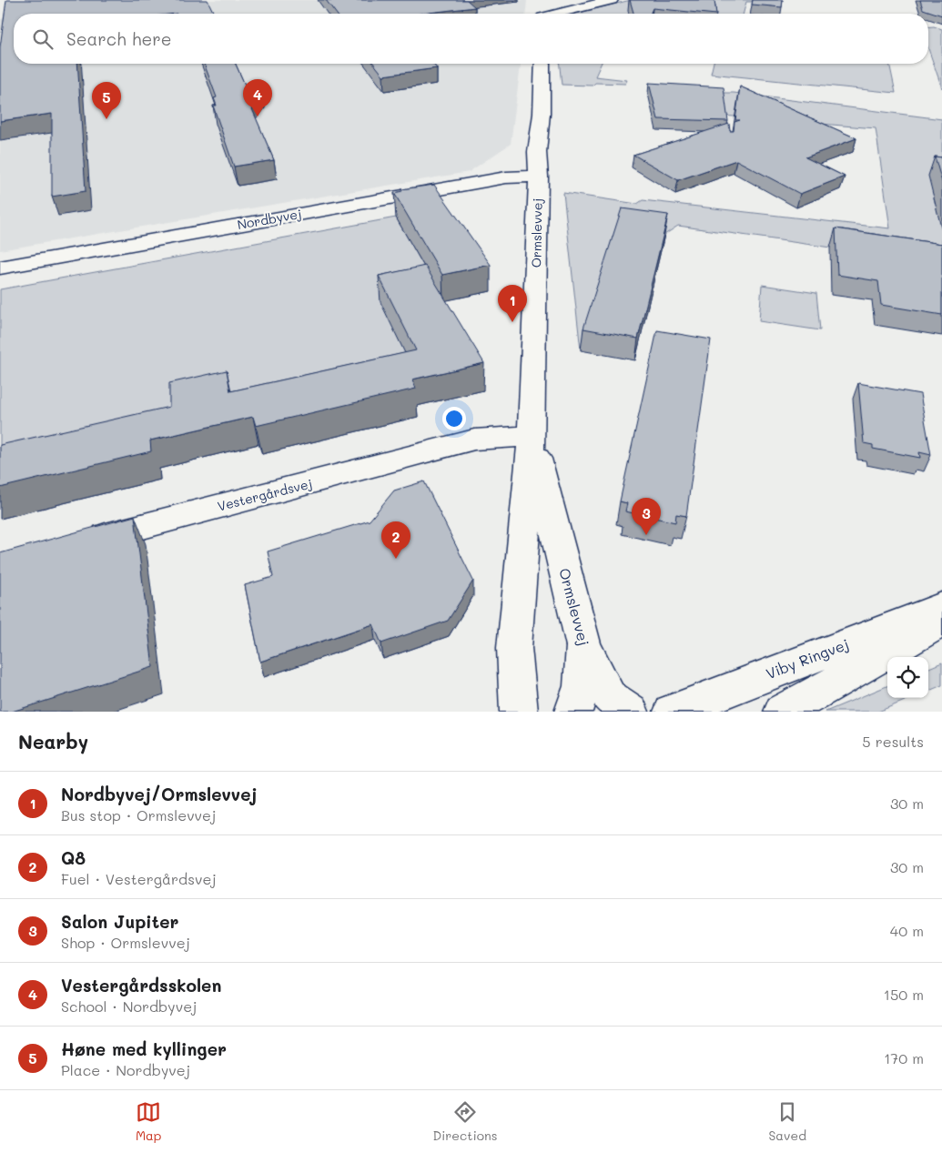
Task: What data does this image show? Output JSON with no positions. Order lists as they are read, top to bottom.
{
  "streets": {
    "street": [
      "Nordbyvej",
      "Ormslevvej",
      "Vestergårdsvej",
      "Viby Ringvej"
    ]
  },
  "crossings": [
    ["Nordbyvej", "Ormslevvej"],
    ["Ormslevvej", "Vestergårdsvej"]
  ],
  "page": {
    "search": "Search here",
    "pins": [
      "4",
      "5",
      "1",
      "3",
      "2"
    ],
    "heading": ["Nearby", "5 results"],
    "list": [
      {
        "mark": "1",
        "name": "Nordbyvej/Ormslevvej",
        "note": "Bus stop · Ormslevvej",
        "value": "30 m"
      },
      {
        "mark": "2",
        "name": "Q8",
        "note": "Fuel · Vestergårdsvej",
        "value": "30 m"
      },
      {
        "mark": "3",
        "name": "Salon Jupiter",
        "note": "Shop · Ormslevvej",
        "value": "40 m"
      },
      {
        "mark": "4",
        "name": "Vestergårdsskolen",
        "note": "School · Nordbyvej",
        "value": "150 m"
      },
      {
        "mark": "5",
        "name": "Høne med kyllinger",
        "note": "Place · Nordbyvej",
        "value": "170 m"
      }
    ],
    "nav": ["Map", "Directions", "Saved"]
  }
}
